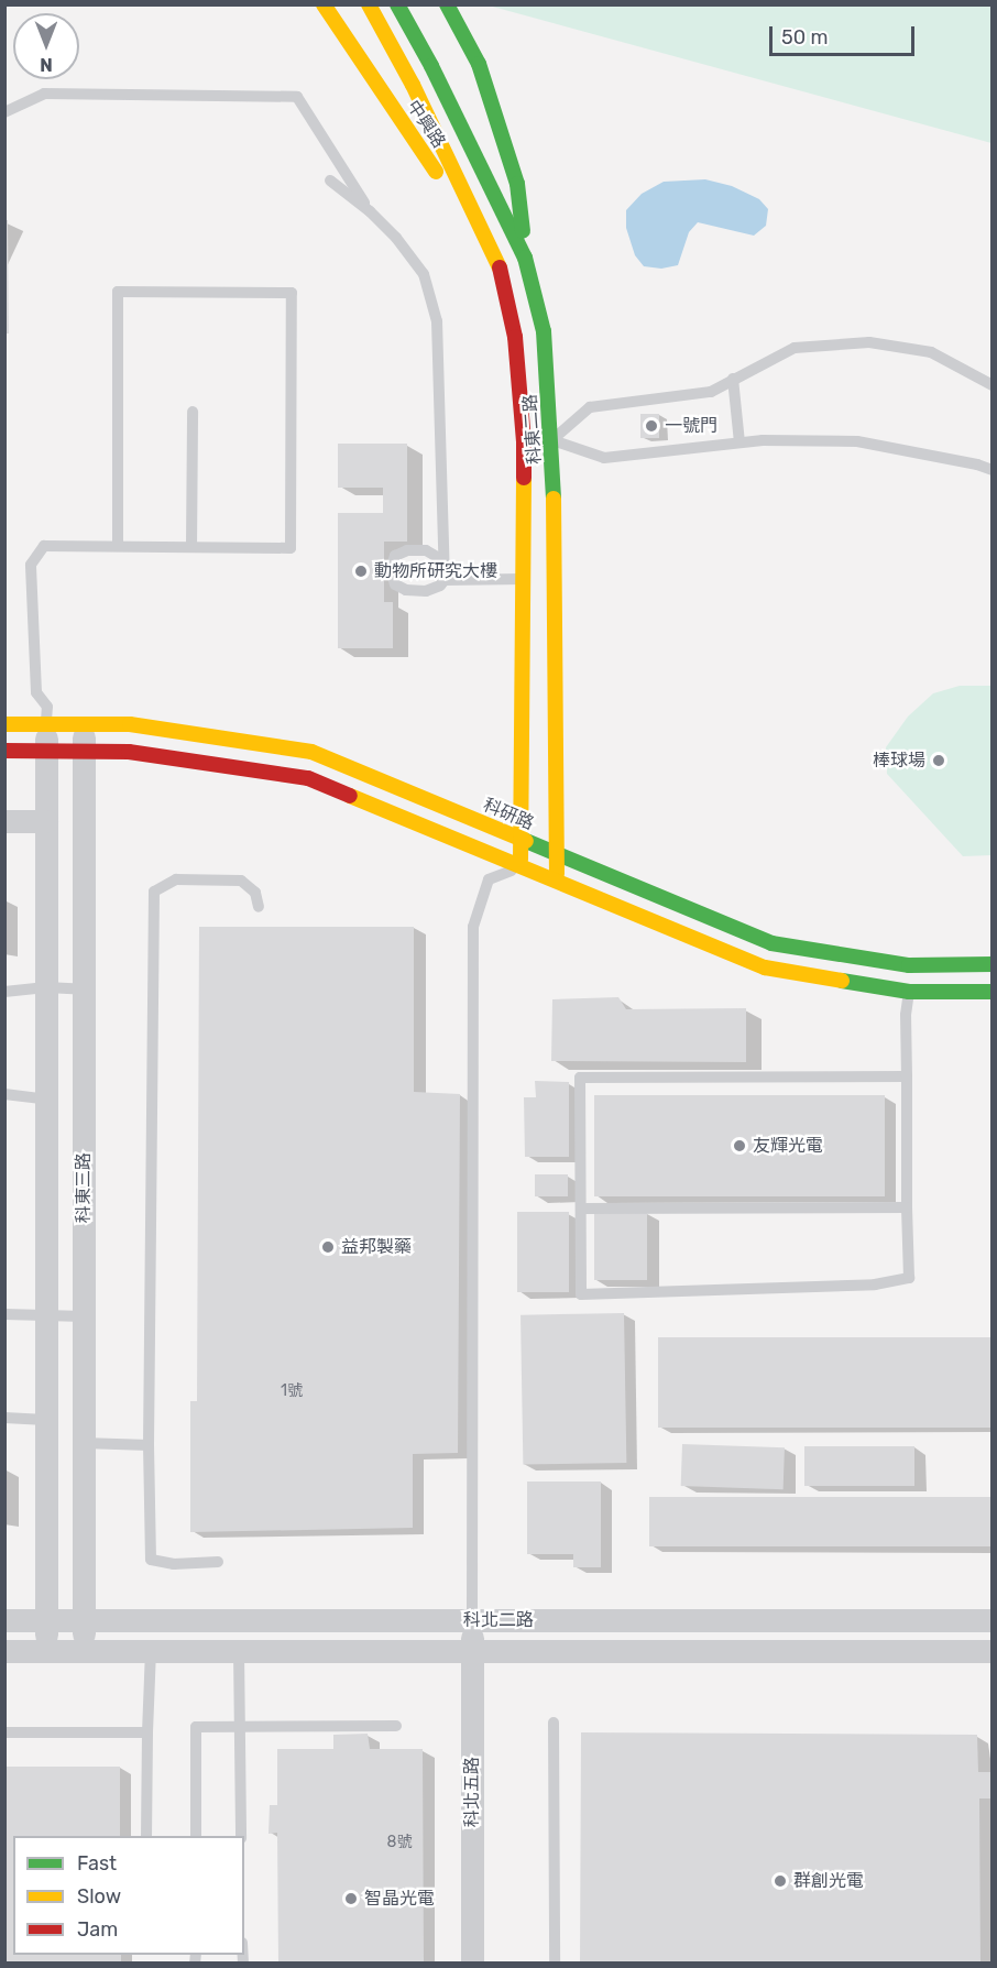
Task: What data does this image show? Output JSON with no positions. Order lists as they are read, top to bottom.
{
  "streets": {
    "street": [
      "中興路",
      "科東二路",
      "科研路",
      "科東三路",
      "科北二路",
      "科北五路"
    ]
  },
  "crossings": [
    ["中興路", "科東二路"],
    ["科東二路", "科研路"],
    ["科研路", "科東三路"],
    ["科東三路", "科北二路"],
    ["科北二路", "科北五路"]
  ],
  "places": [
    "一號門",
    "動物所研究大樓",
    "棒球場",
    "友輝光電",
    "益邦製藥",
    "群創光電",
    "智晶光電"
  ],
  "house_numbers": ["1號", "8號"],
  "legend": ["Fast", "Slow", "Jam"],
  "scale_bar": "50 m",
  "north": "bottom"
}
